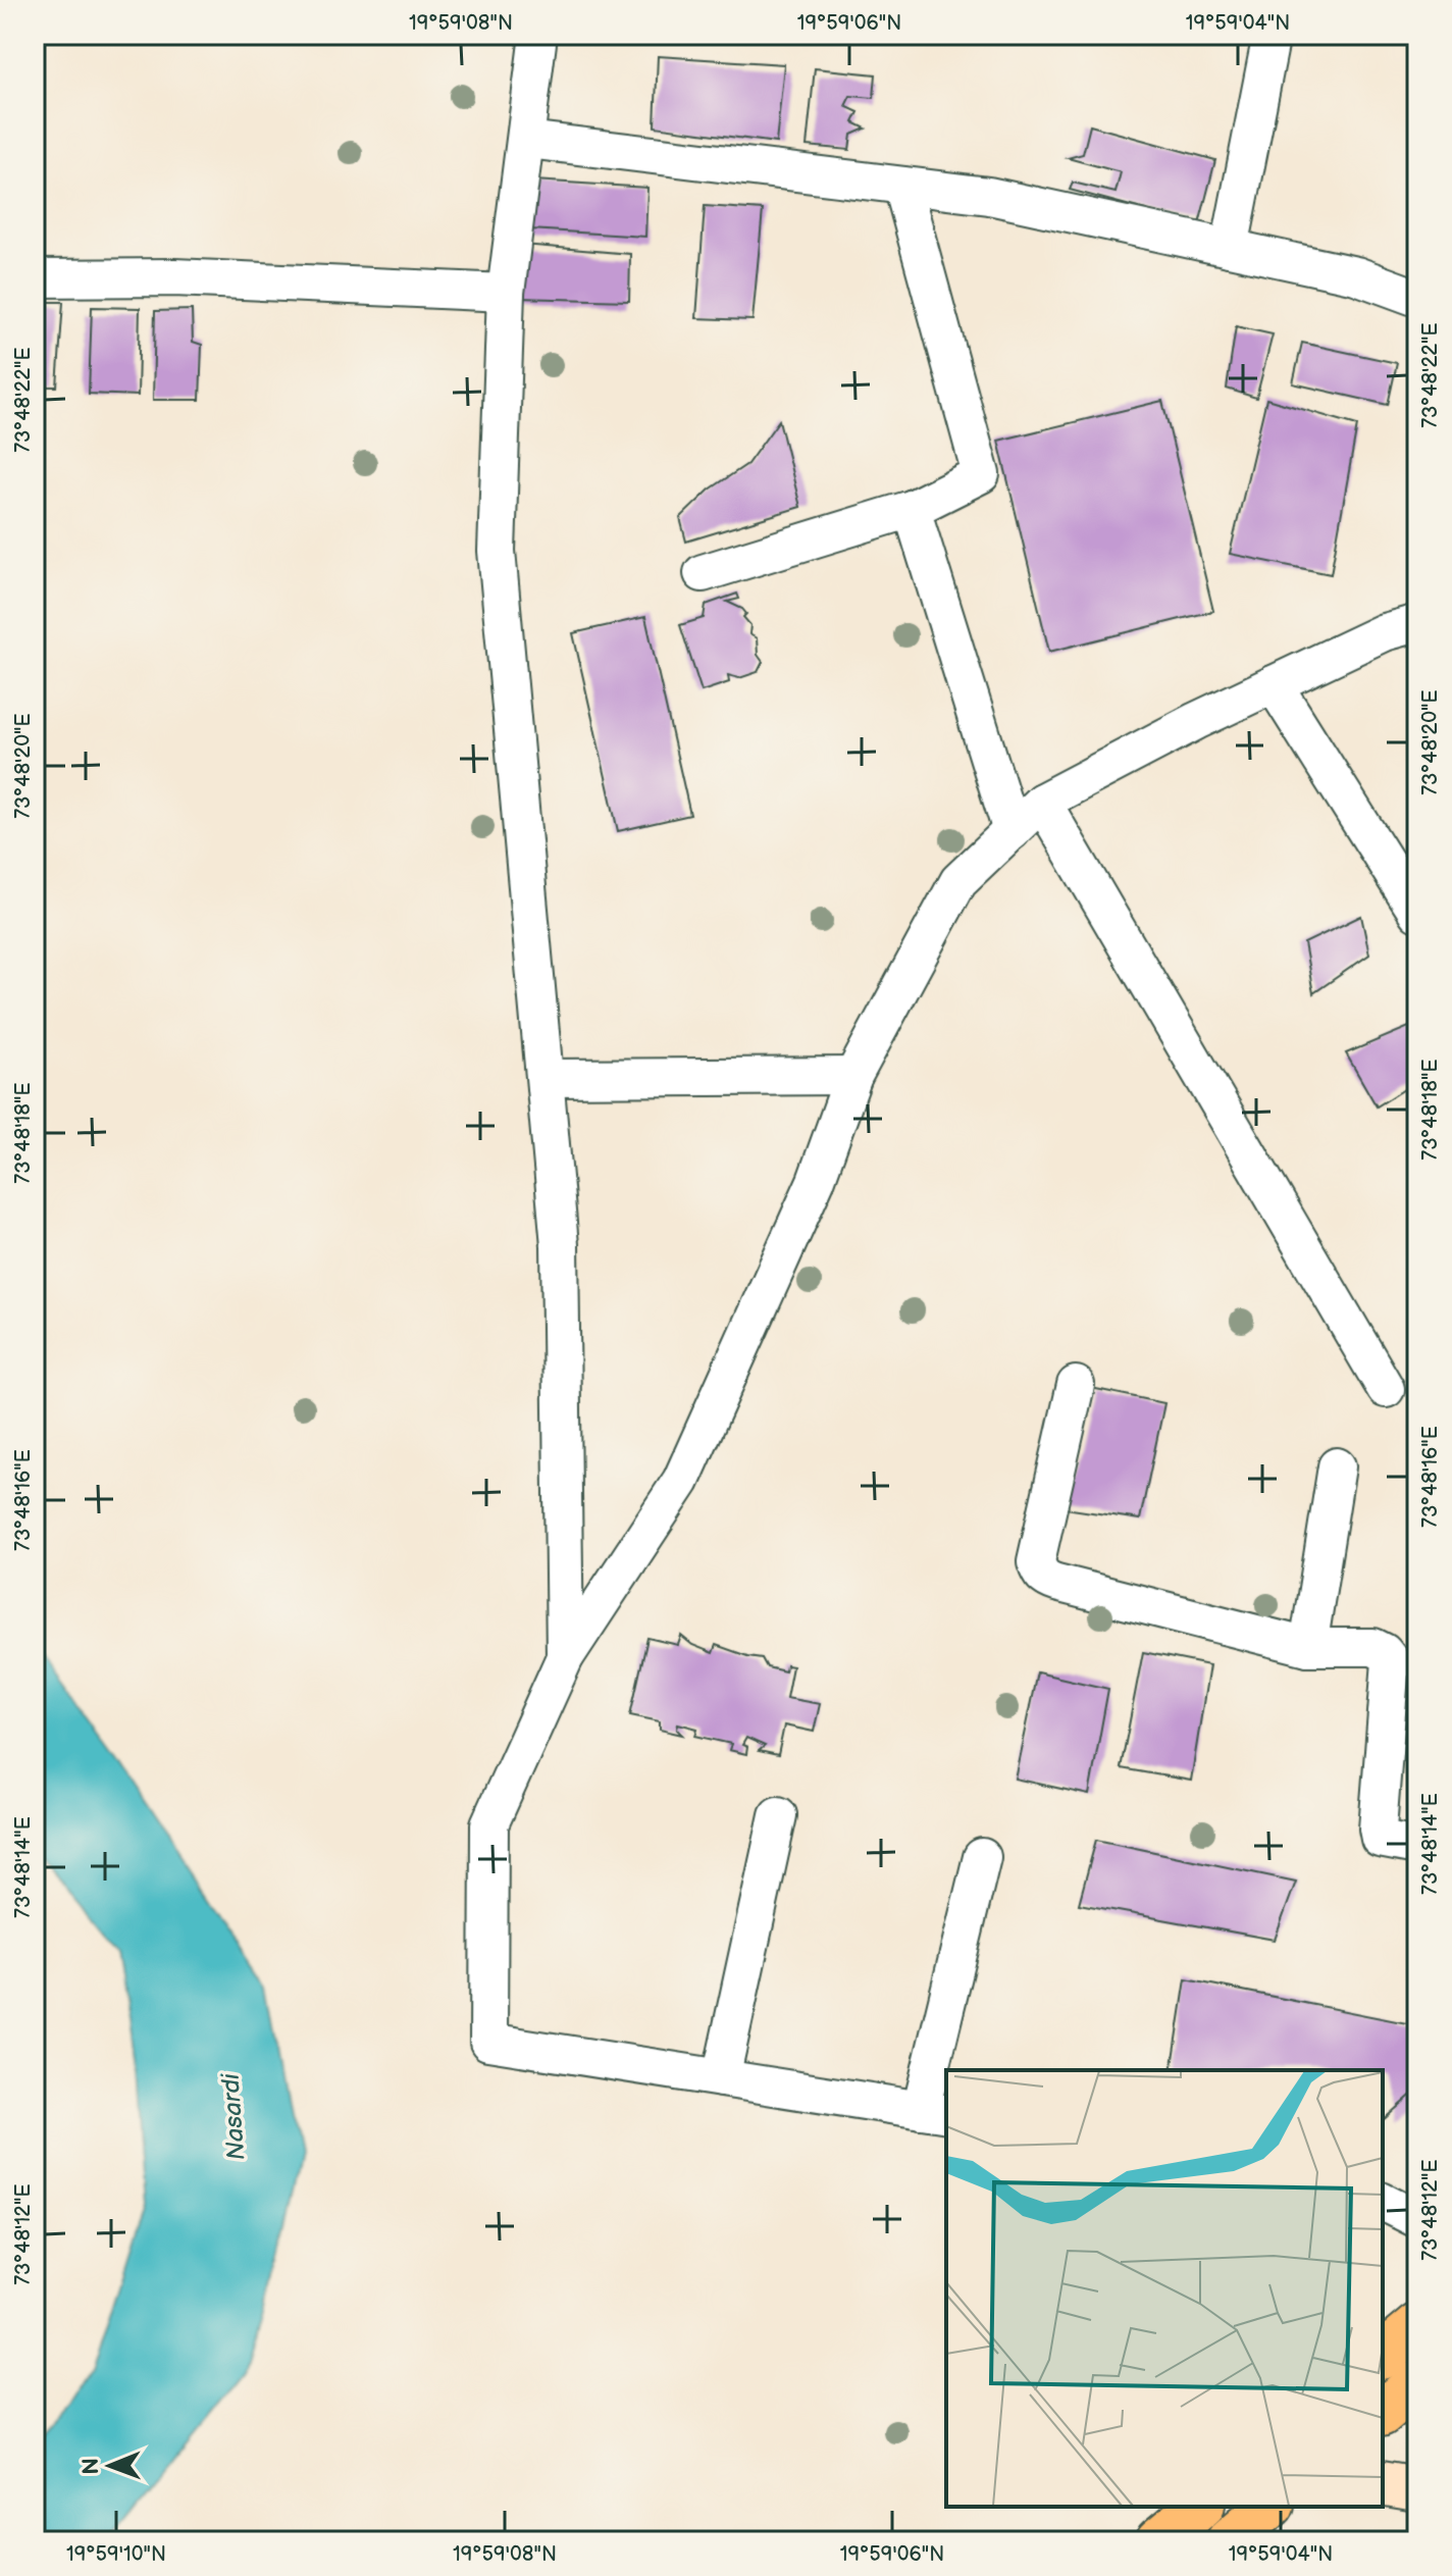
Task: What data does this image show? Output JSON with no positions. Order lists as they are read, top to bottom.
{
  "water": ["Nasardi"],
  "north": "left",
  "coordinates": [
    "19°59'08\"N",
    "19°59'06\"N",
    "19°59'04\"N",
    "73°48'22\"E",
    "73°48'20\"E",
    "73°48'18\"E",
    "73°48'16\"E",
    "73°48'14\"E",
    "73°48'12\"E",
    "19°59'10\"N"
  ]
}
